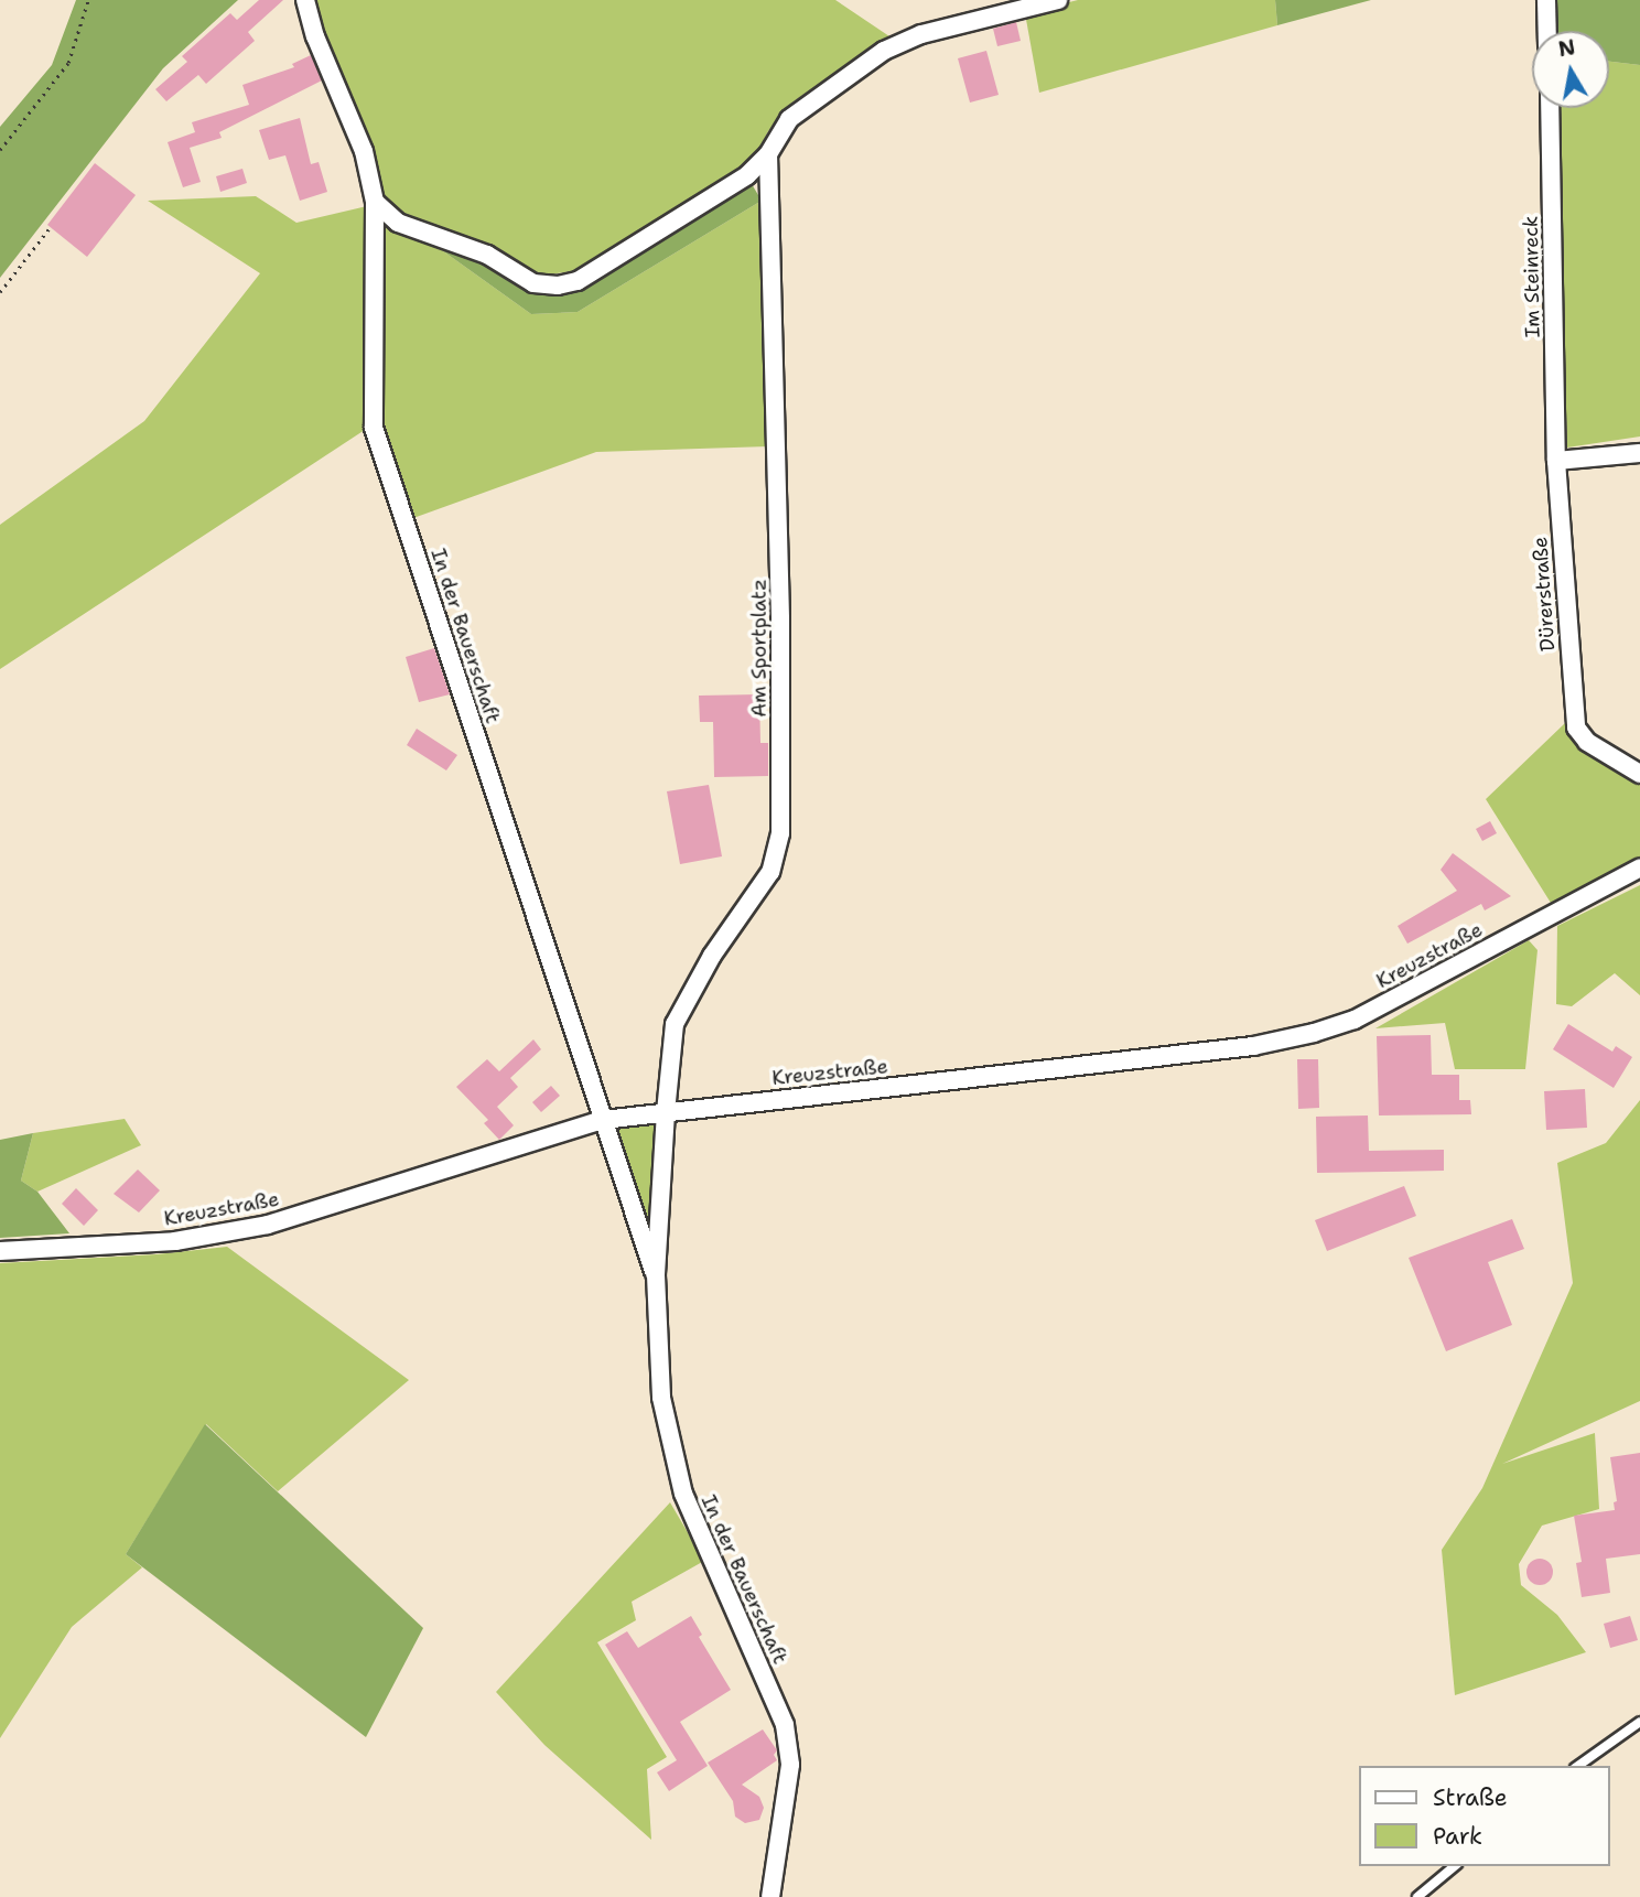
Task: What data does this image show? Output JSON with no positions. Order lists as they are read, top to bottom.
{
  "streets": {
    "street": [
      "Im Steinreck",
      "Dürerstraße",
      "In der Bauerschaft",
      "Am Sportplatz",
      "Kreuzstraße"
    ]
  },
  "crossings": [
    ["Im Steinreck", "Dürerstraße"],
    ["In der Bauerschaft", "Am Sportplatz"],
    ["In der Bauerschaft", "Kreuzstraße"],
    ["Am Sportplatz", "Kreuzstraße"]
  ],
  "legend": ["Straße", "Park"],
  "north": "top"
}
